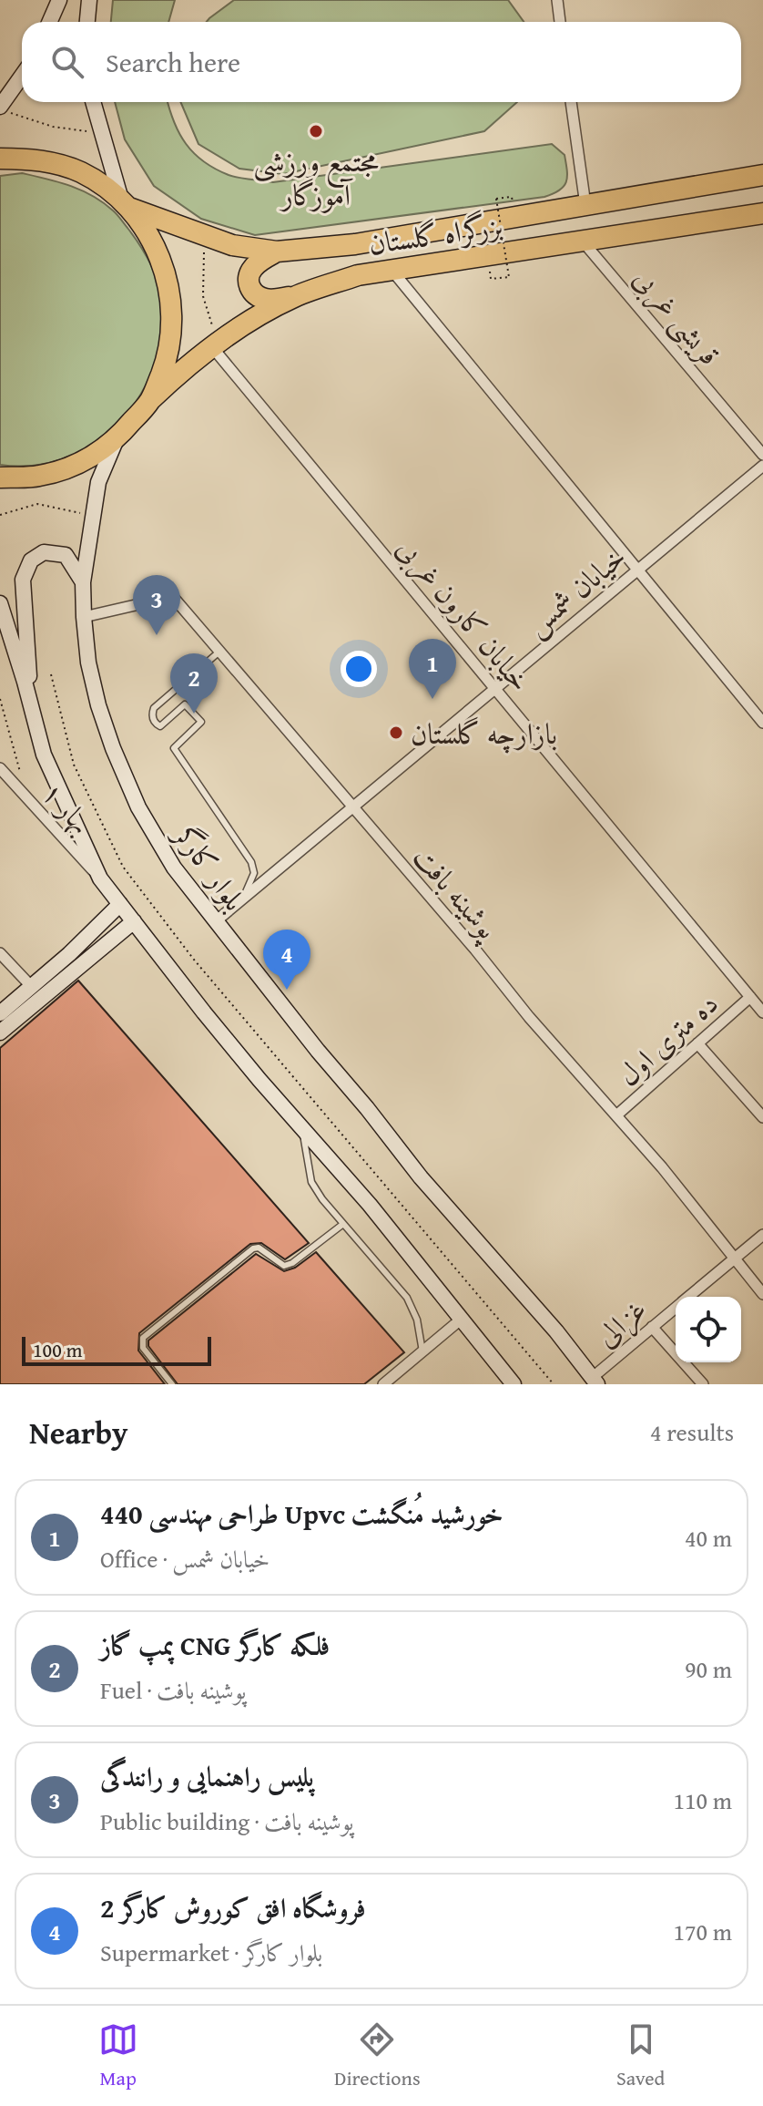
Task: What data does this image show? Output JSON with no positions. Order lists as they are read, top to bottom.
{
  "streets": {
    "highway": ["بزرگراه گلستان"],
    "main road": ["بلوار کارگر"],
    "street": [
      "قریشی غربی",
      "خیابان شمس",
      "خیابان کارون غربی",
      "بهار ۱",
      "پوشینه بافت",
      "ده متری اول",
      "غزالی"
    ]
  },
  "crossings": [
    ["بزرگراه گلستان", "قریشی غربی"],
    ["بزرگراه گلستان", "خیابان کارون غربی"],
    ["خیابان شمس", "خیابان کارون غربی"],
    ["خیابان شمس", "بلوار کارگر"],
    ["خیابان شمس", "پوشینه بافت"],
    ["خیابان کارون غربی", "ده متری اول"],
    ["بلوار کارگر", "پوشینه بافت"],
    ["بلوار کارگر", "غزالی"],
    ["پوشینه بافت", "ده متری اول"],
    ["پوشینه بافت", "غزالی"]
  ],
  "places": ["مجتمع ورزشی آموزگار", "بازارچه گلستان"],
  "scale_bar": "100 m",
  "page": {
    "search": "Search here",
    "pins": [
      "3",
      "1",
      "2",
      "4"
    ],
    "scale": "100 m",
    "heading": ["Nearby", "4 results"],
    "list": [
      {
        "mark": "1",
        "name": "طراحی مهندسی 440 Upvc خورشید مُنگشت",
        "note": "Office · خیابان شمس",
        "value": "40 m"
      },
      {
        "mark": "2",
        "name": "پمپ گاز CNG فلکه کارگر",
        "note": "Fuel · پوشینه بافت",
        "value": "90 m"
      },
      {
        "mark": "3",
        "name": "پلیس راهنمایی و رانندگی",
        "note": "Public building · پوشینه بافت",
        "value": "110 m"
      },
      {
        "mark": "4",
        "name": "فروشگاه افق کوروش کارگر 2",
        "note": "Supermarket · بلوار کارگر",
        "value": "170 m"
      }
    ],
    "nav": ["Map", "Directions", "Saved"]
  }
}
